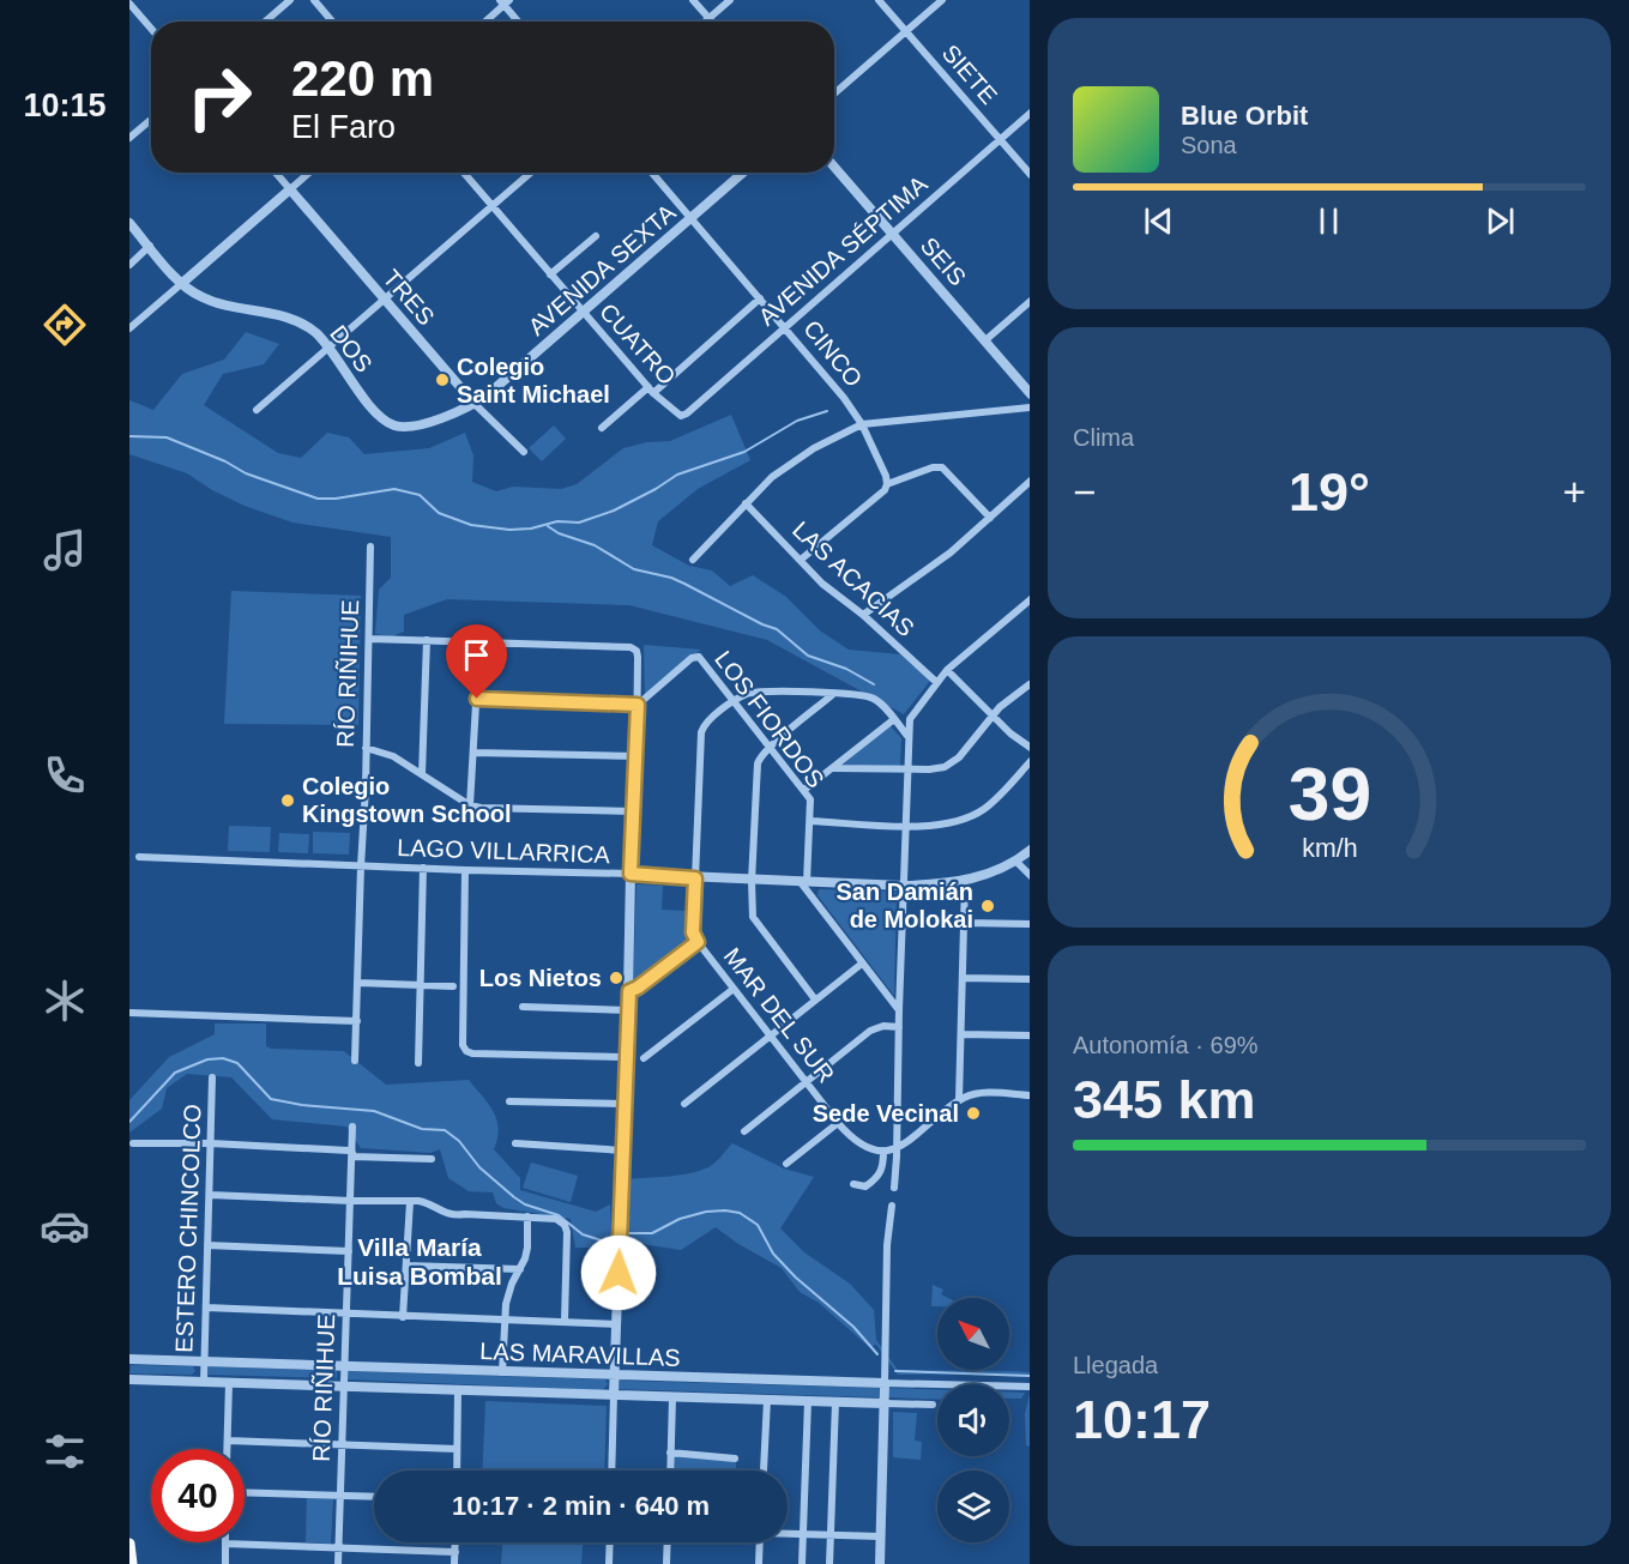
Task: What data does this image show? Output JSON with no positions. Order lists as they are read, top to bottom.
{
  "streets": {
    "street": [
      "SIETE",
      "AVENIDA SÉPTIMA",
      "SEIS",
      "AVENIDA SEXTA",
      "TRES",
      "CUATRO",
      "DOS",
      "CINCO",
      "LAS ACACIAS",
      "RÍO RIÑIHUE",
      "LOS FIORDOS",
      "LAGO VILLARRICA",
      "MAR DEL SUR",
      "ESTERO CHINCOLCO",
      "LAS MARAVILLAS"
    ]
  },
  "crossings": [
    ["SIETE", "AVENIDA SÉPTIMA"],
    ["AVENIDA SÉPTIMA", "SEIS"],
    ["AVENIDA SÉPTIMA", "CUATRO"],
    ["AVENIDA SÉPTIMA", "CINCO"],
    ["AVENIDA SEXTA", "TRES"],
    ["AVENIDA SEXTA", "CUATRO"],
    ["AVENIDA SEXTA", "DOS"],
    ["AVENIDA SEXTA", "CINCO"],
    ["TRES", "DOS"],
    ["RÍO RIÑIHUE", "LAGO VILLARRICA"],
    ["RÍO RIÑIHUE", "LAS MARAVILLAS"],
    ["LOS FIORDOS", "LAGO VILLARRICA"],
    ["LOS FIORDOS", "MAR DEL SUR"],
    ["LAGO VILLARRICA", "MAR DEL SUR"],
    ["ESTERO CHINCOLCO", "LAS MARAVILLAS"]
  ],
  "districts": ["Villa María Luisa Bombal"],
  "places": [
    "Colegio Saint Michael",
    "Colegio Kingstown School",
    "San Damián de Molokai",
    "Los Nietos",
    "Sede Vecinal"
  ],
  "north": "top left",
  "page": {
    "tabs": "10:15",
    "turn": ["220 m", "El Faro"],
    "song": ["Blue Orbit", "Sona"],
    "tile": [
      "Clima",
      ["Autonomía · 69%", "345 km"],
      ["Llegada", "10:17"]
    ],
    "heat": ["−", "19°", "+"],
    "limit": "40",
    "trip": "10:17 · 2 min · 640 m",
    "gauge": ["39", "km/h"]
  }
}
